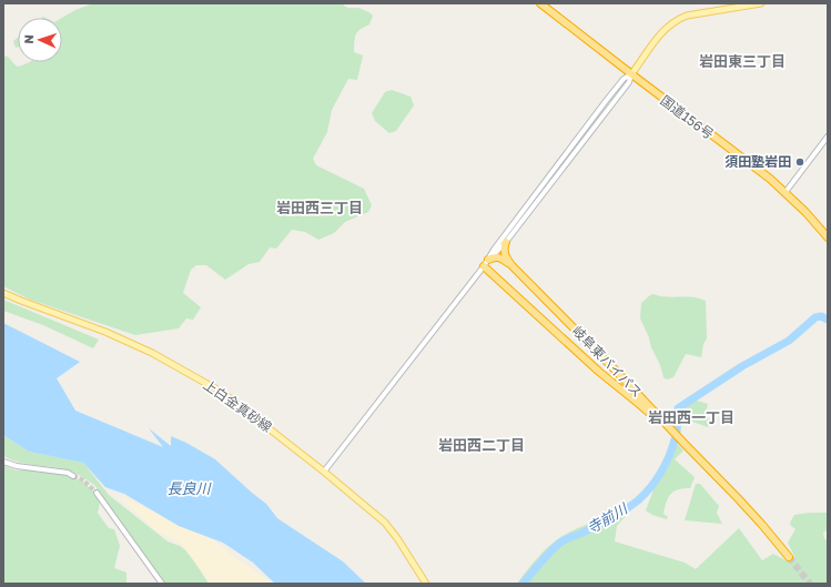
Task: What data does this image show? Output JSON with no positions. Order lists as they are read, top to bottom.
{
  "streets": {
    "highway": ["国道156号", "岐阜東バイパス"],
    "main road": ["上白金真砂線"]
  },
  "districts": [
    "岩田東三丁目",
    "岩田西三丁目",
    "岩田西一丁目",
    "岩田西二丁目"
  ],
  "water": ["長良川", "寺前川"],
  "places": ["須田塾岩田"],
  "north": "left"
}
